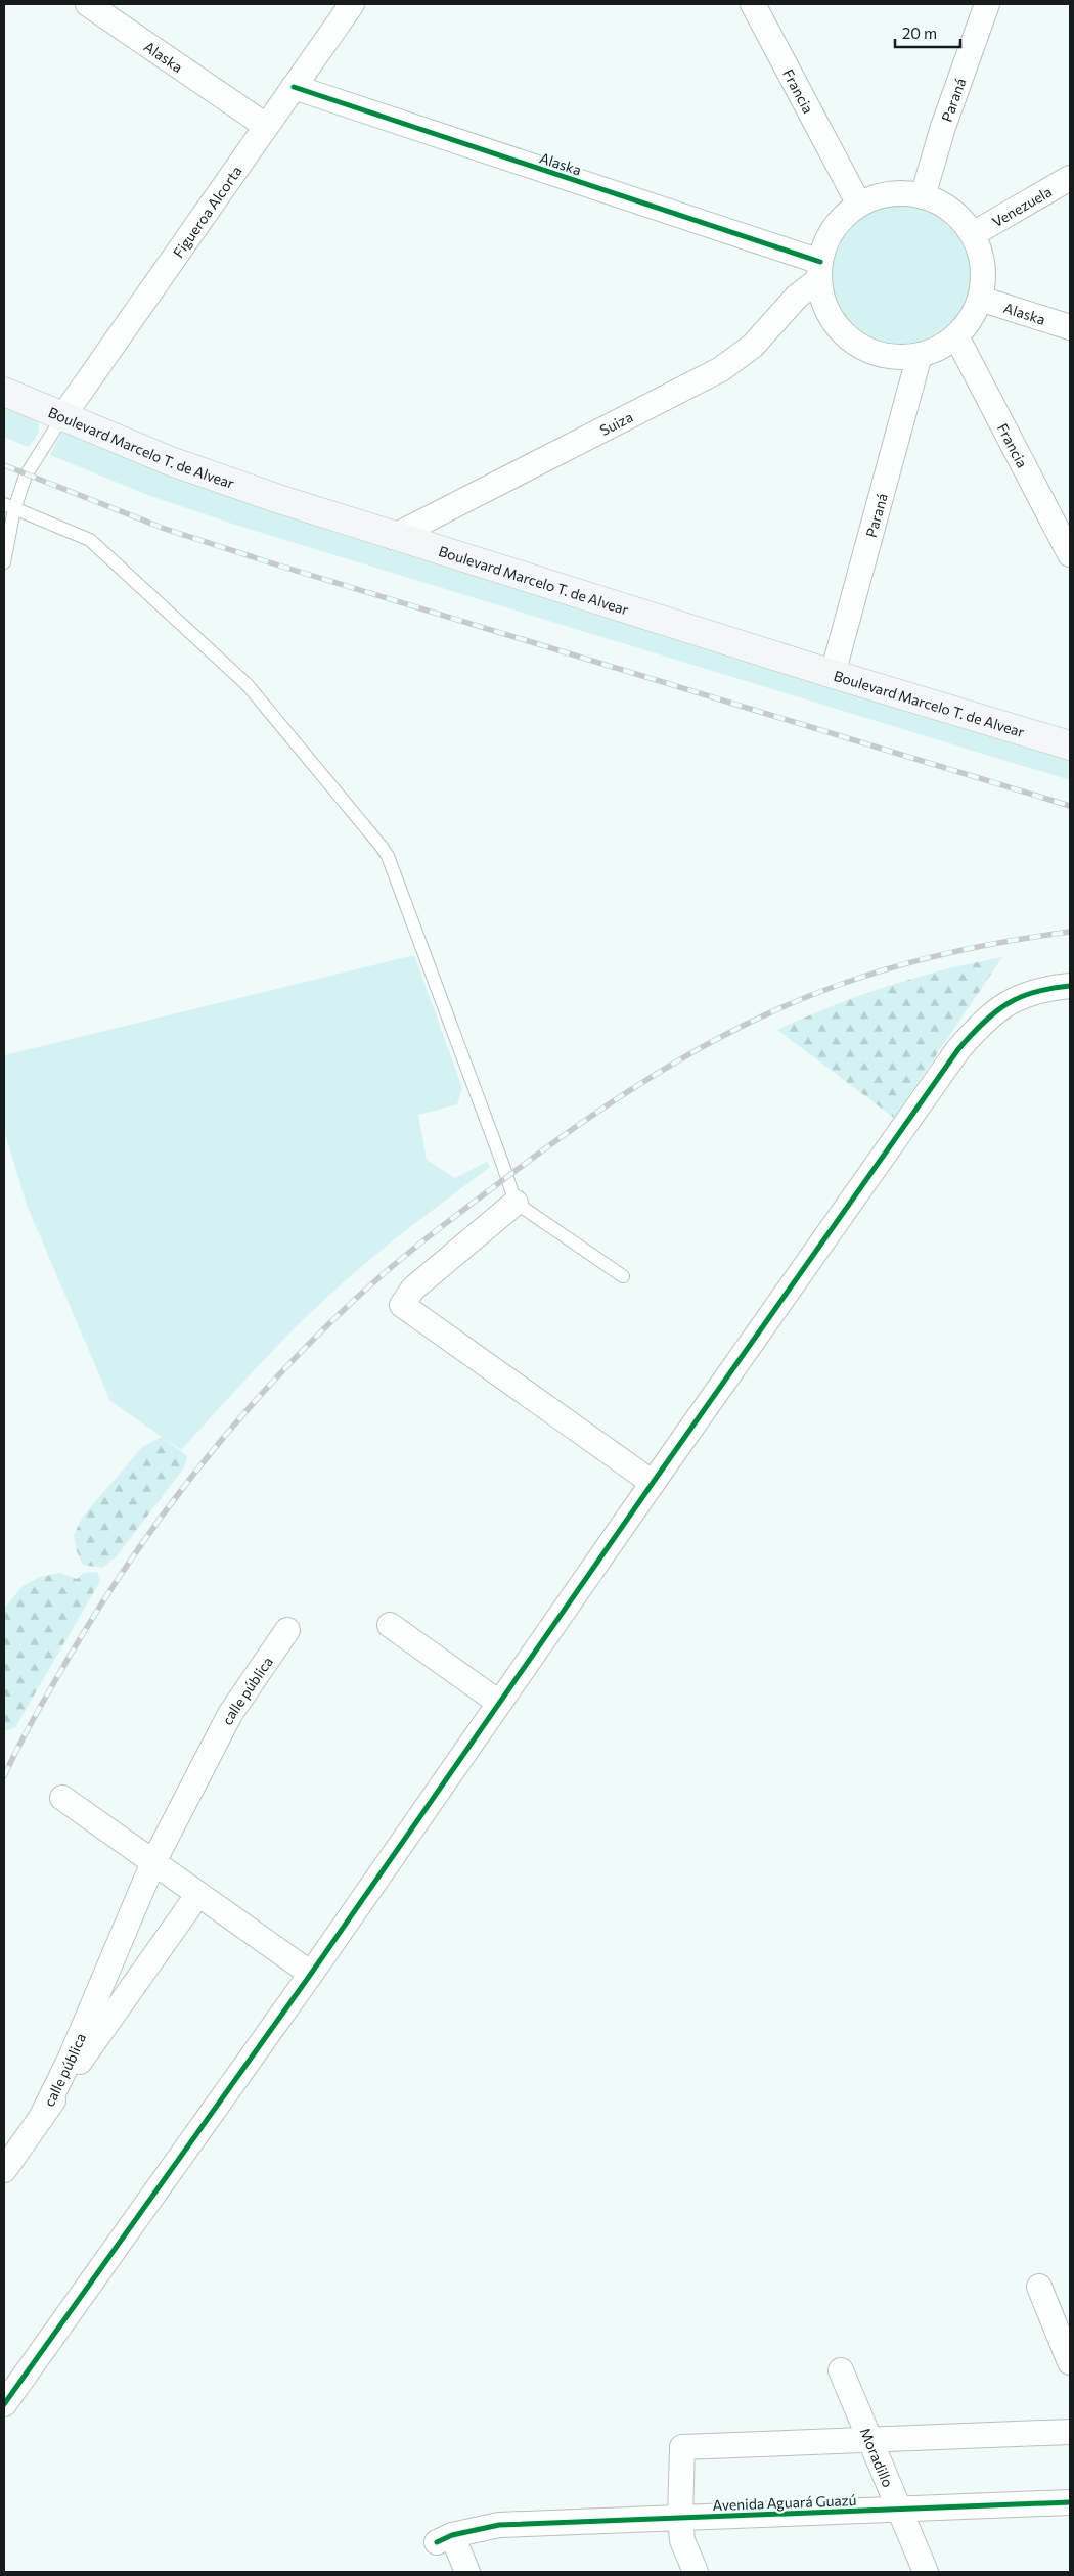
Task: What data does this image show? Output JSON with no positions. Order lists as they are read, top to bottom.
{
  "streets": {
    "main road": ["Boulevard Marcelo T. de Alvear"],
    "street": [
      "Alaska",
      "Francia",
      "Paraná",
      "Venezuela",
      "Figueroa Alcorta",
      "Suiza",
      "calle pública",
      "Moradillo",
      "Avenida Aguará Guazú"
    ]
  },
  "crossings": [
    ["Alaska", "Francia"],
    ["Alaska", "Paraná"],
    ["Alaska", "Venezuela"],
    ["Alaska", "Figueroa Alcorta"],
    ["Alaska", "Suiza"],
    ["Francia", "Paraná"],
    ["Francia", "Venezuela"],
    ["Francia", "Suiza"],
    ["Paraná", "Venezuela"],
    ["Paraná", "Suiza"],
    ["Paraná", "Boulevard Marcelo T. de Alvear"],
    ["Venezuela", "Suiza"],
    ["Figueroa Alcorta", "Boulevard Marcelo T. de Alvear"],
    ["Suiza", "Boulevard Marcelo T. de Alvear"],
    ["Moradillo", "Avenida Aguará Guazú"]
  ],
  "scale_bar": "20 m"
}
